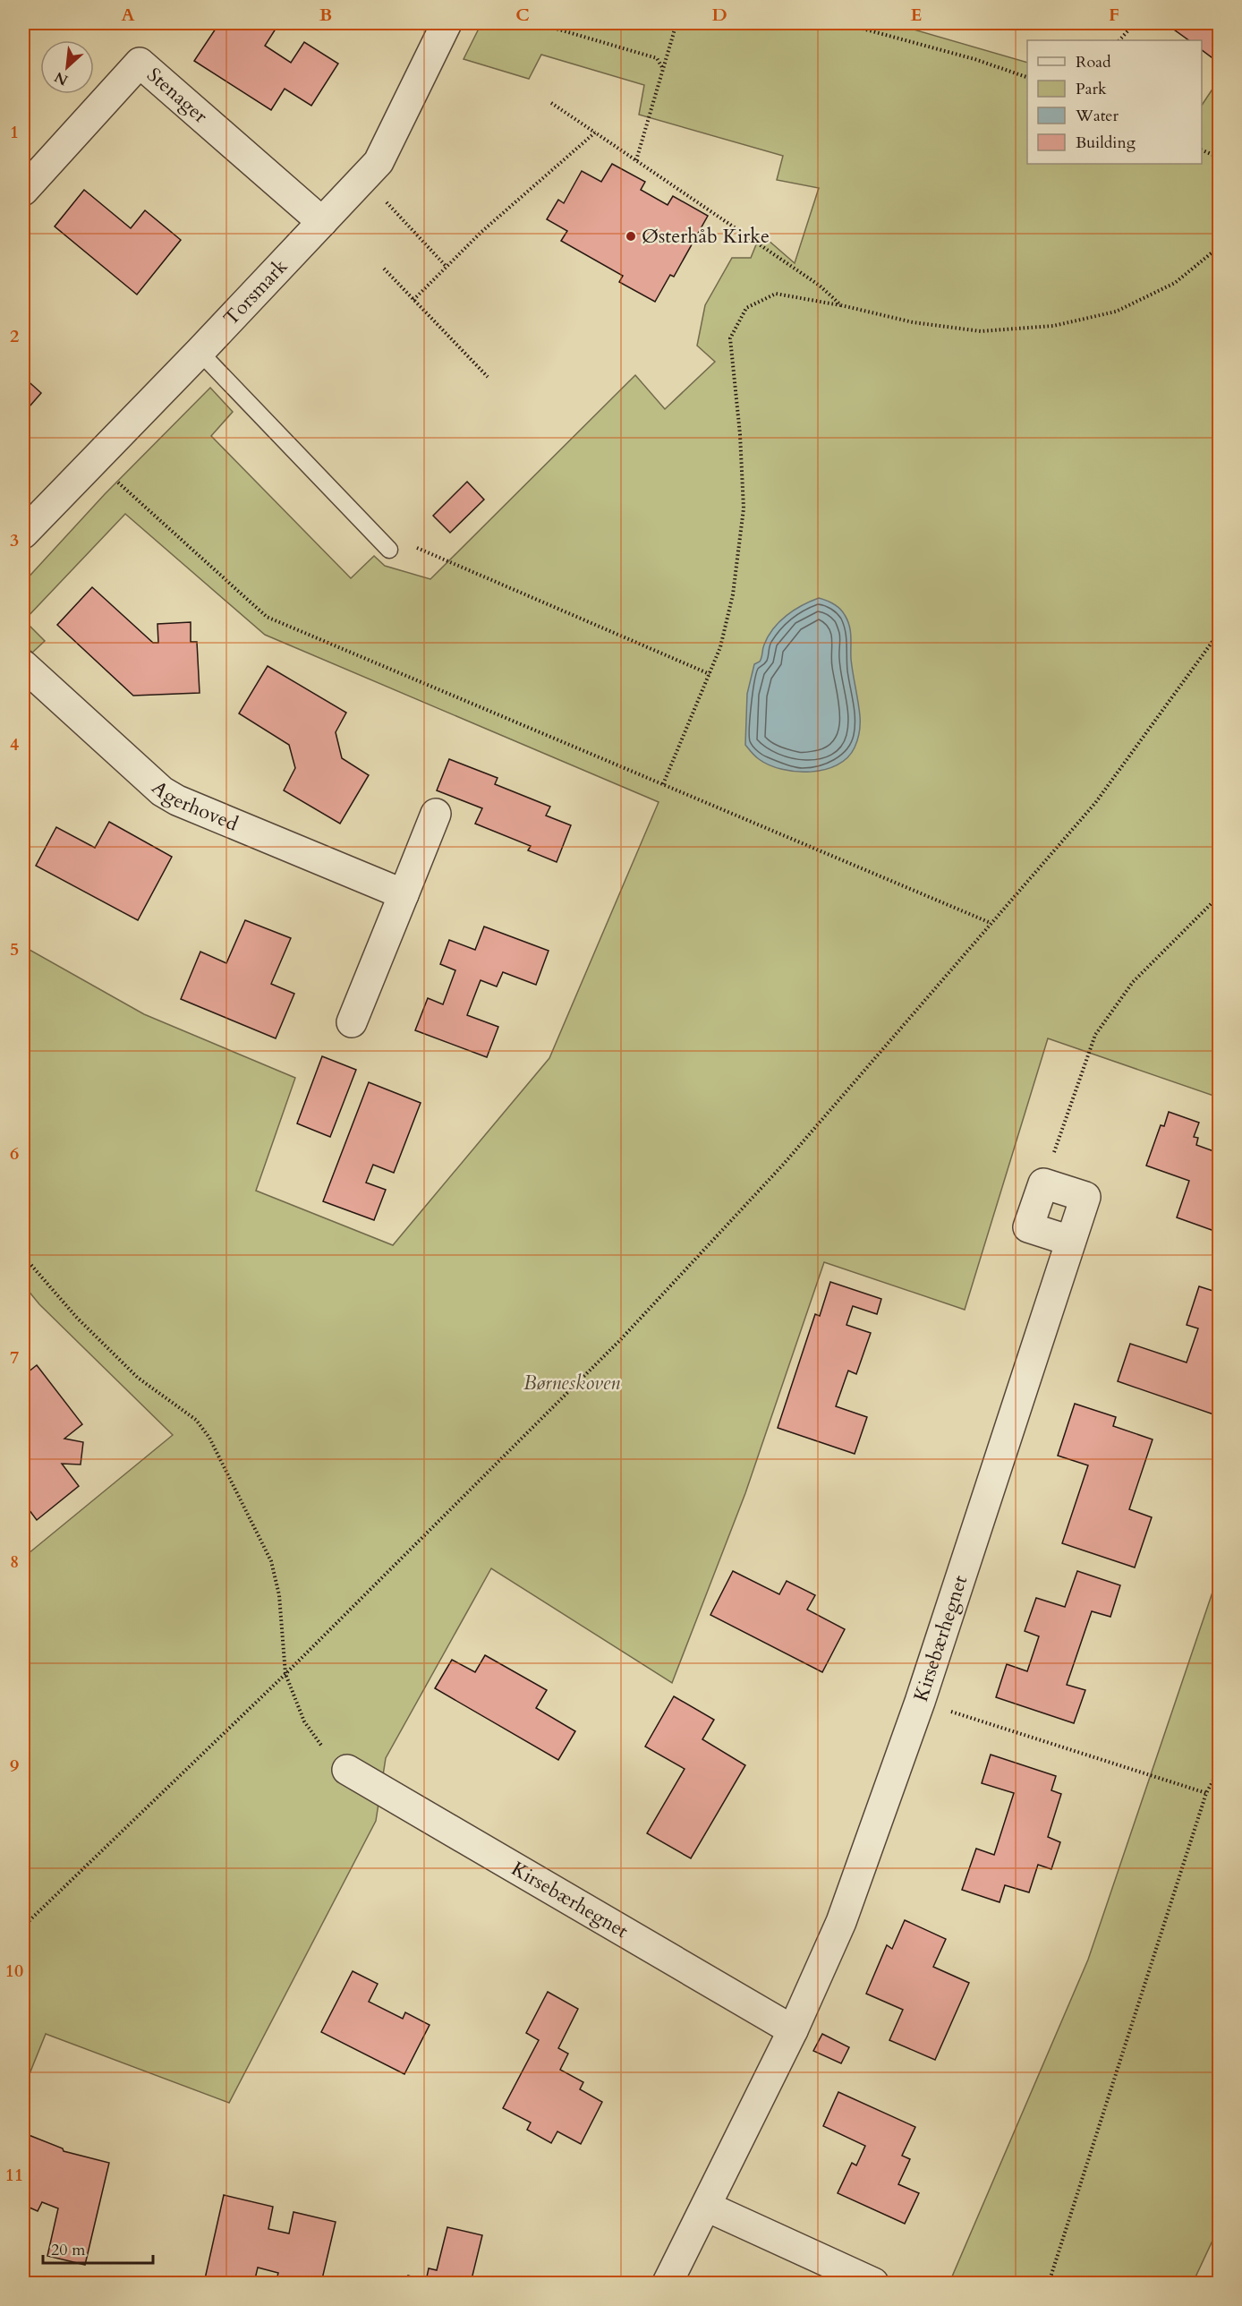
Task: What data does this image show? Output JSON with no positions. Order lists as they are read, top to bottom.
{
  "streets": {
    "street": [
      "Stenager",
      "Torsmark",
      "Agerhoved",
      "Kirsebærhegnet"
    ]
  },
  "crossings": [
    ["Stenager", "Torsmark"]
  ],
  "parks": ["Børneskoven"],
  "places": ["Østerhåb Kirke"],
  "legend": [
    "Road",
    "Park",
    "Water",
    "Building"
  ],
  "scale_bar": "20 m",
  "north": "bottom left",
  "grid": {
    "columns": [
      "A",
      "B",
      "C",
      "D",
      "E",
      "F"
    ],
    "rows": [
      "1",
      "2",
      "3",
      "4",
      "5",
      "6",
      "7",
      "8",
      "9",
      "10",
      "11"
    ]
  }
}
